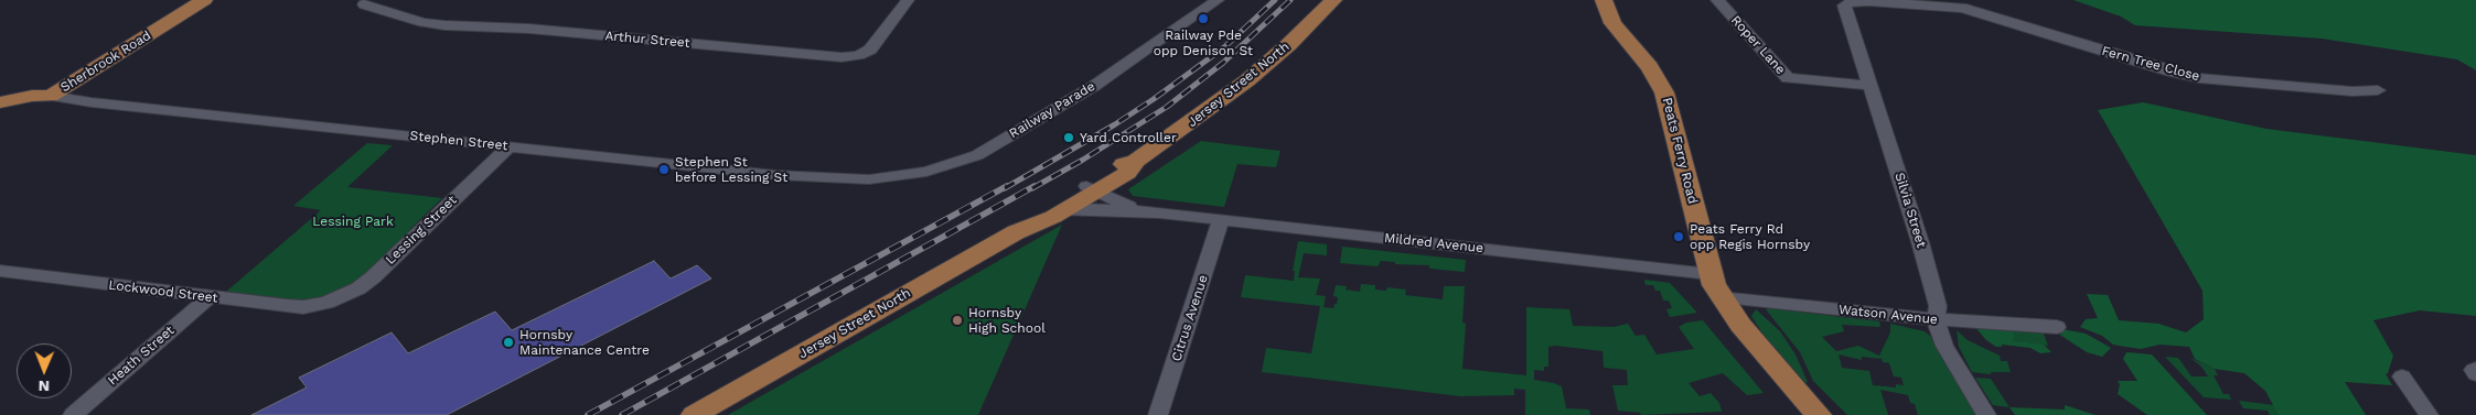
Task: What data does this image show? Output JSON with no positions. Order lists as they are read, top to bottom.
{
  "streets": {
    "main road": ["Sherbrook Road", "Jersey Street North", "Peats Ferry Road"],
    "street": [
      "Arthur Street",
      "Roper Lane",
      "Fern Tree Close",
      "Railway Parade",
      "Stephen Street",
      "Silvia Street",
      "Lessing Street",
      "Mildred Avenue",
      "Lockwood Street",
      "Watson Avenue",
      "Citrus Avenue",
      "Heath Street"
    ]
  },
  "crossings": [
    ["Roper Lane", "Silvia Street"],
    ["Sherbrook Road", "Stephen Street"],
    ["Fern Tree Close", "Silvia Street"],
    ["Jersey Street North", "Mildred Avenue"],
    ["Railway Parade", "Stephen Street"],
    ["Stephen Street", "Lessing Street"],
    ["Peats Ferry Road", "Mildred Avenue"],
    ["Peats Ferry Road", "Watson Avenue"],
    ["Silvia Street", "Watson Avenue"],
    ["Lessing Street", "Lockwood Street"],
    ["Mildred Avenue", "Citrus Avenue"],
    ["Lockwood Street", "Heath Street"]
  ],
  "parks": ["Lessing Park"],
  "places": [
    "Railway Pde opp Denison St",
    "Yard Controller",
    "Stephen St before Lessing St",
    "Peats Ferry Rd opp Regis Hornsby",
    "Hornsby High School",
    "Hornsby Maintenance Centre"
  ],
  "north": "bottom"
}
